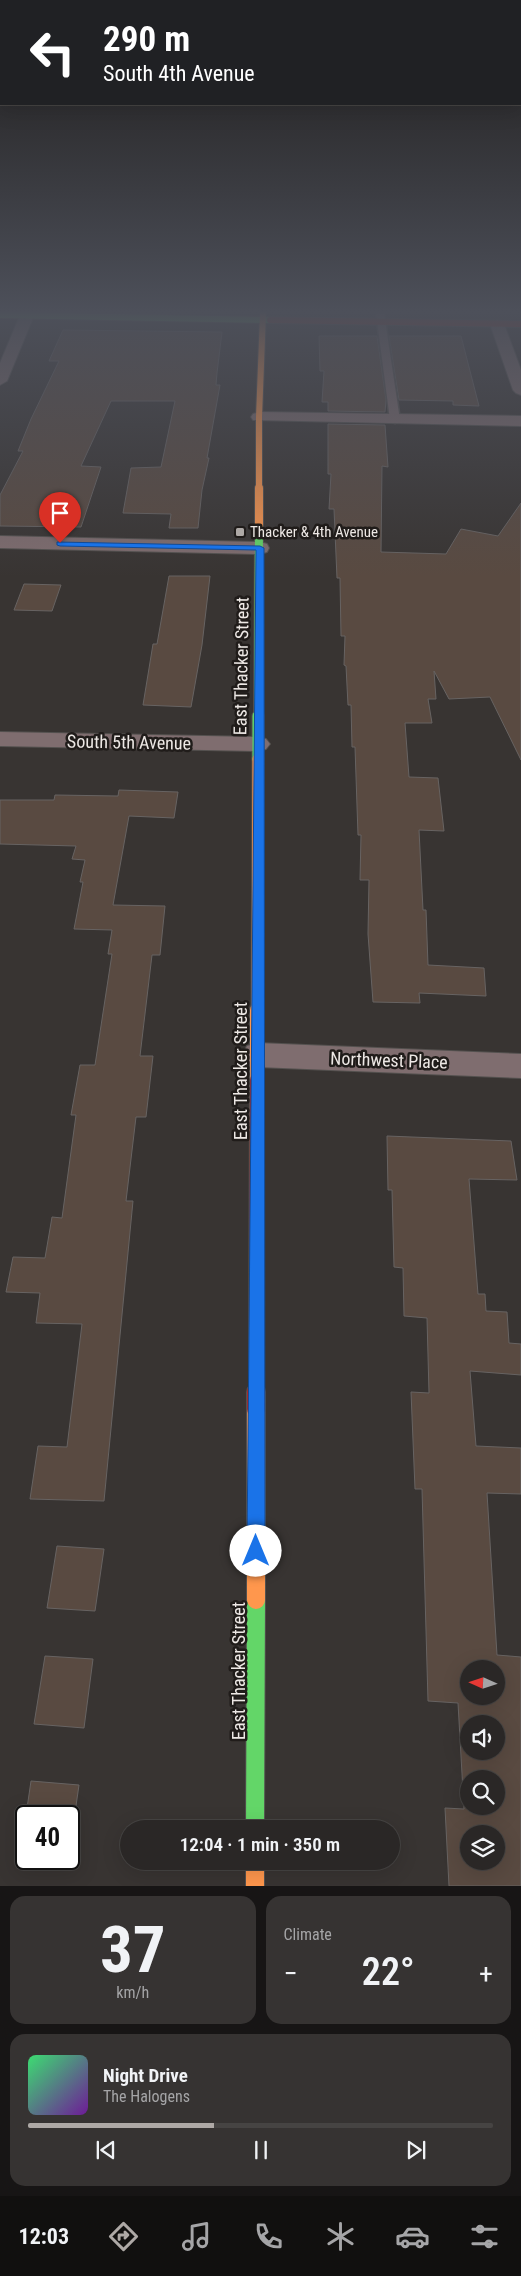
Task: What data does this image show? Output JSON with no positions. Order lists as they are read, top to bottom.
{
  "streets": {
    "street": ["East Thacker Street", "South 5th Avenue", "Northwest Place"]
  },
  "crossings": [
    ["East Thacker Street", "South 5th Avenue"],
    ["East Thacker Street", "Northwest Place"]
  ],
  "places": {
    "transit": ["Thacker & 4th Avenue"]
  },
  "north": "left",
  "page": {
    "turn": ["290 m", "South 4th Avenue"],
    "limit": "40",
    "trip": "12:04 · 1 min · 350 m",
    "tile": [
      ["37", "km/h"],
      "Climate"
    ],
    "heat": ["−", "22°", "+"],
    "song": ["Night Drive", "The Halogens"],
    "tabs": "12:03"
  }
}
